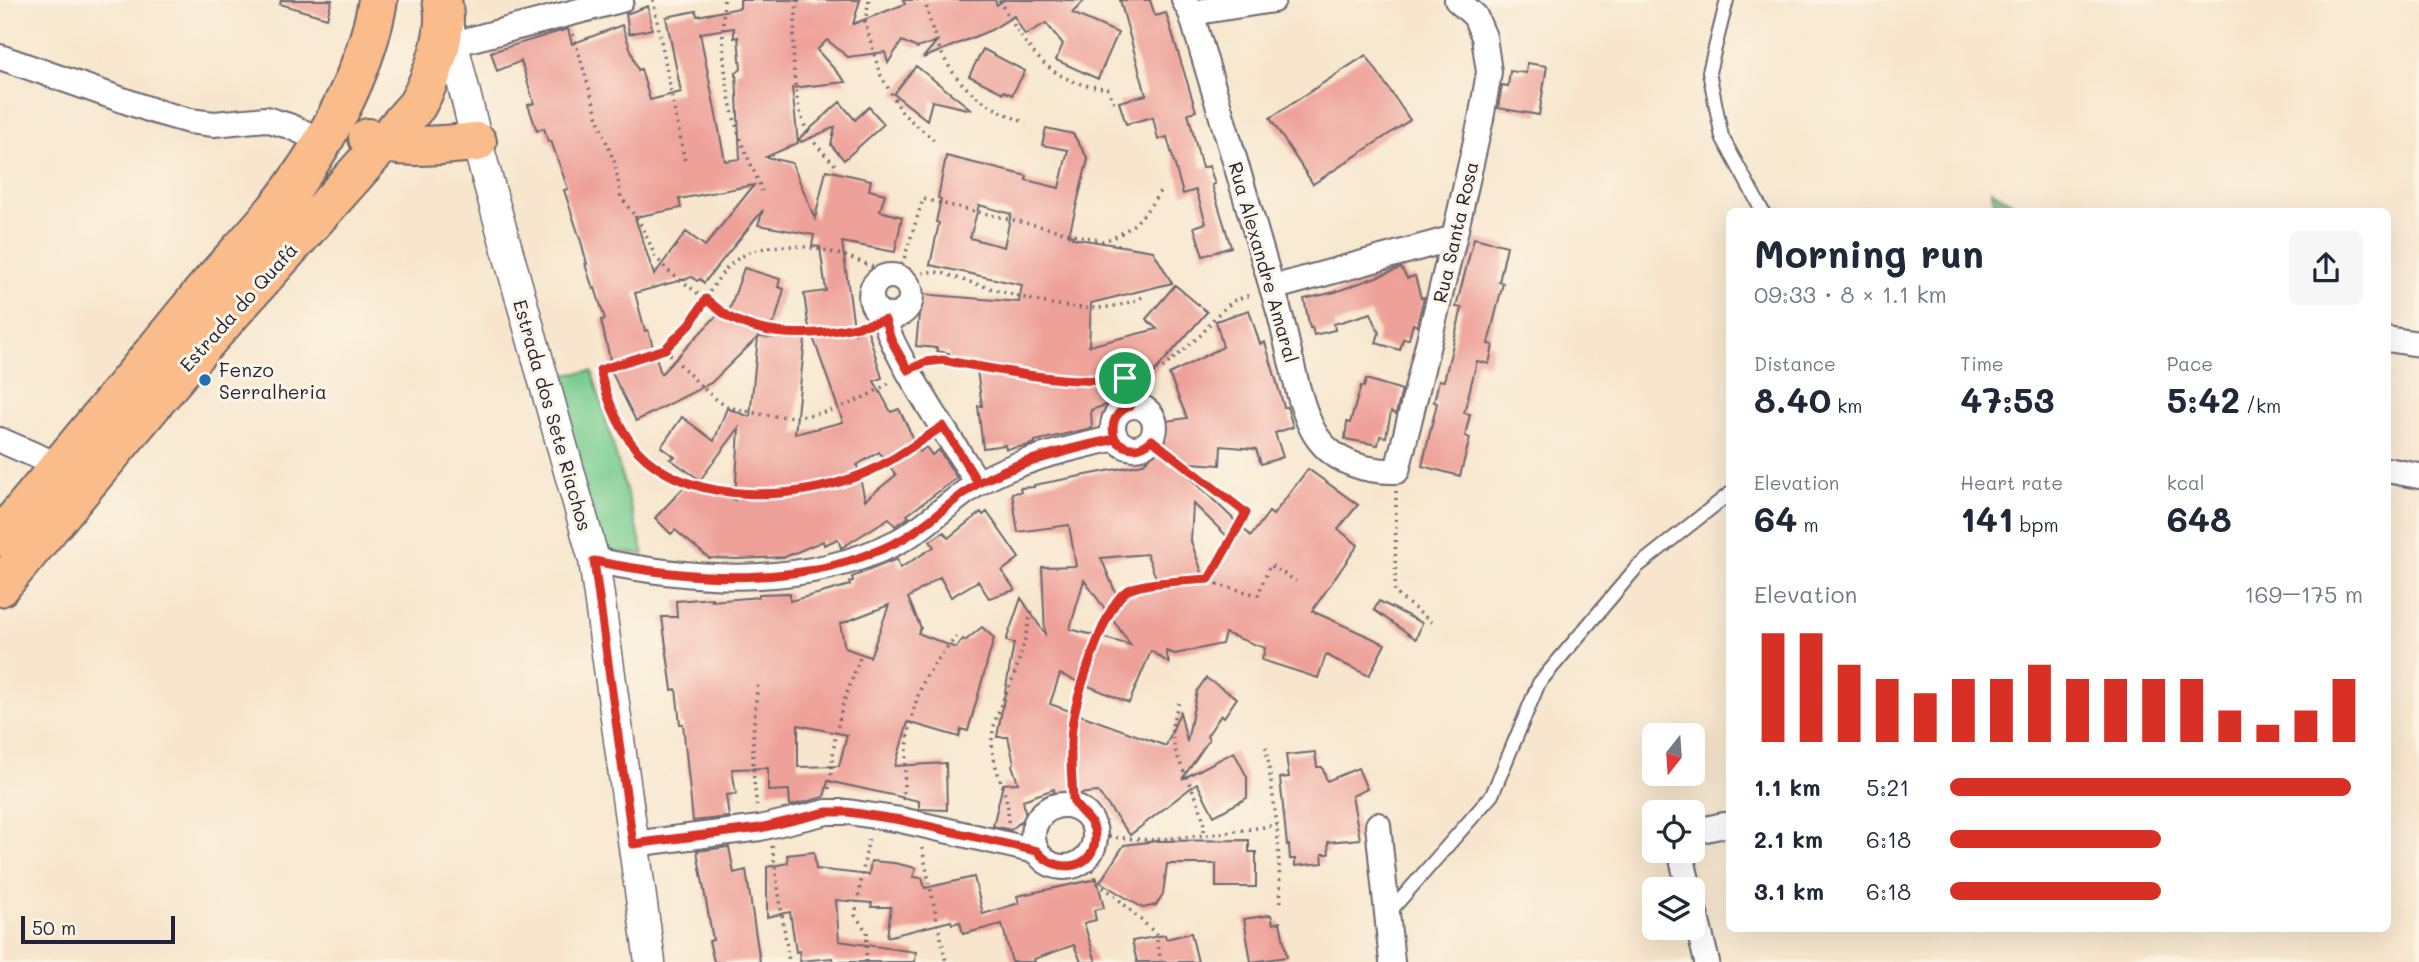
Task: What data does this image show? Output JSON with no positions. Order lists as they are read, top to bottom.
{
  "streets": {
    "main road": ["Estrada do Quafá"],
    "street": ["Rua Santa Rosa", "Rua Alexandre Amaral", "Estrada dos Sete Riachos"]
  },
  "crossings": [
    ["Rua Santa Rosa", "Rua Alexandre Amaral"],
    ["Estrada do Quafá", "Estrada dos Sete Riachos"]
  ],
  "places": ["Fenzo Serralheria"],
  "scale_bar": "50 m",
  "north": "bottom",
  "page": {
    "heading": ["Morning run", "09:33 · 8 × 1.1 km"],
    "stats": [
      ["Distance", "8.40 km"],
      ["Time", "47:53"],
      ["Pace", "5:42 /km"],
      ["Elevation", "64 m"],
      ["Heart rate", "141 bpm"],
      ["kcal", "648"]
    ],
    "chart": ["Elevation", "169–175 m"],
    "list": [
      {
        "name": "1.1 km",
        "note": "5:21"
      },
      {
        "name": "2.1 km",
        "note": "6:18"
      },
      {
        "name": "3.1 km",
        "note": "6:18"
      }
    ],
    "scale": "50 m"
  }
}
